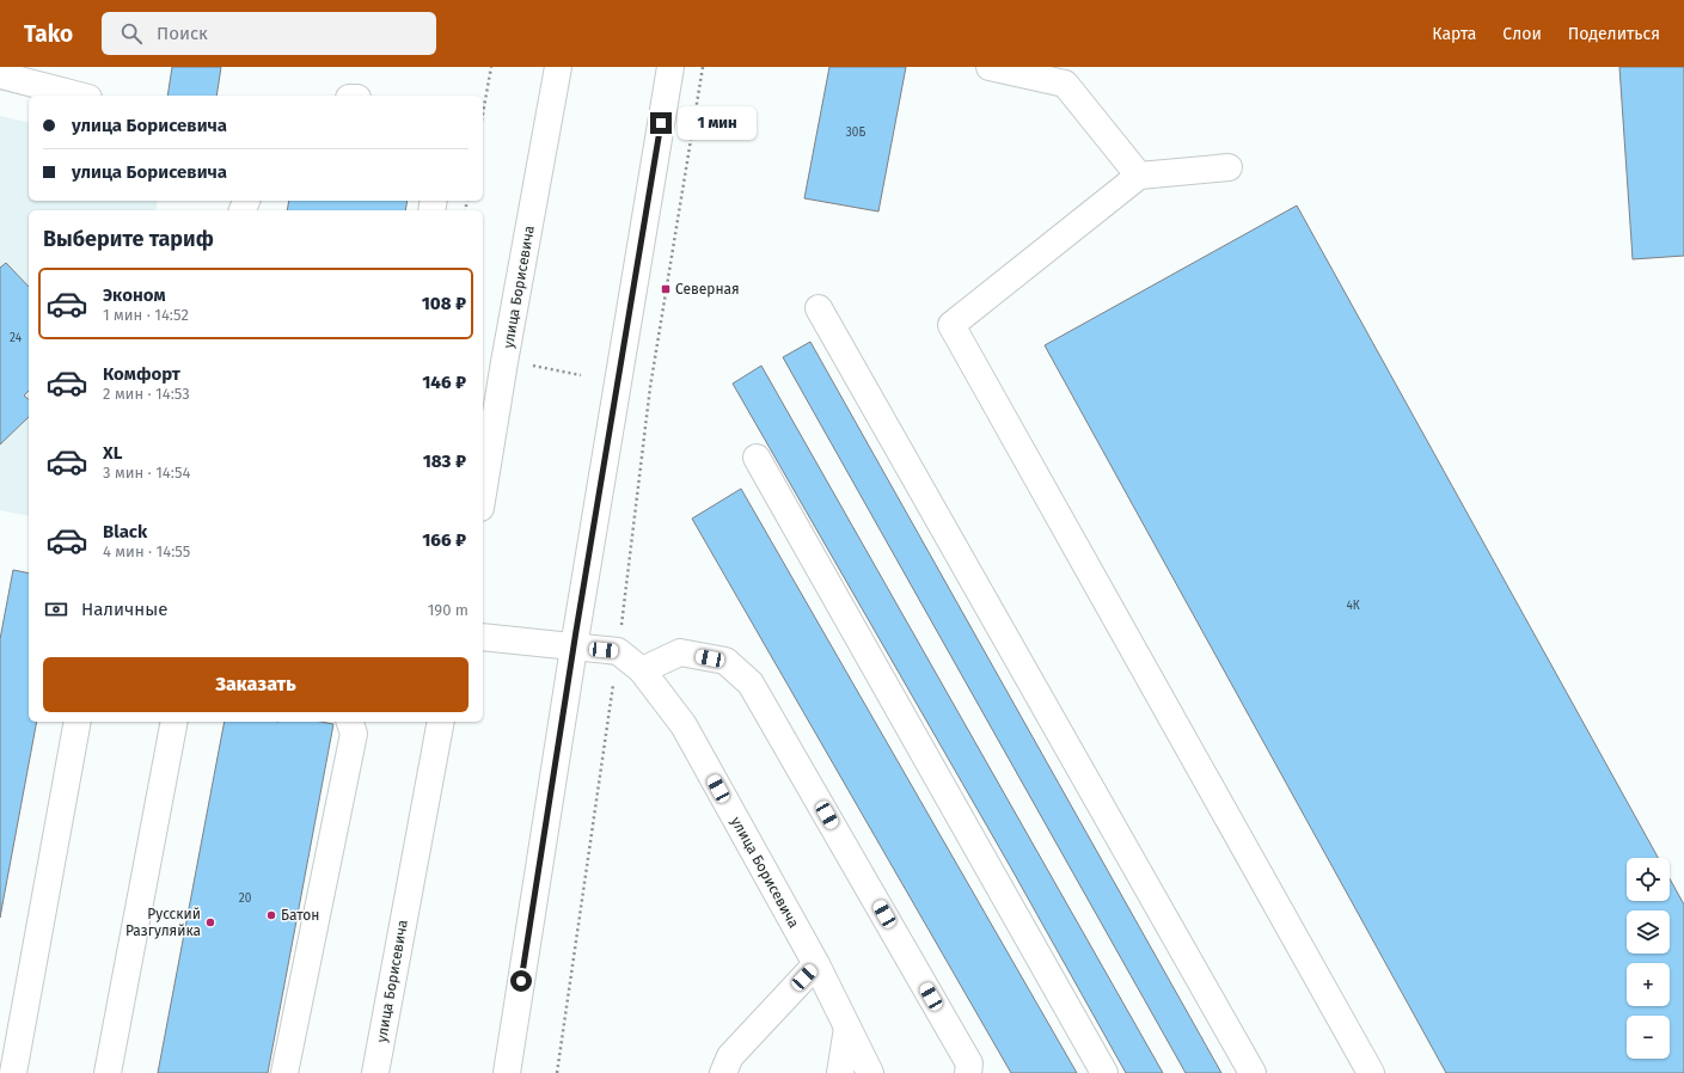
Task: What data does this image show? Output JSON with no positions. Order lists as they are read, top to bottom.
{
  "streets": {
    "street": ["улица Борисевича"]
  },
  "places": {
    "transit": ["Северная"],
    "other": ["Батон", "Русский Разгуляйка"]
  },
  "house_numbers": [
    "30Б",
    "24",
    "4К",
    "20"
  ],
  "page": {
    "header": "Tako",
    "search": "Поиск",
    "nav": ["Карта", "Слои", "Поделиться"],
    "banner": ["улица Борисевича", "улица Борисевича"],
    "bubble": "1 мин",
    "heading": "Выберите тариф",
    "list": [
      {
        "name": "Эконом",
        "note": "1 мин · 14:52",
        "value": "108 ₽"
      },
      {
        "name": "Комфорт",
        "note": "2 мин · 14:53",
        "value": "146 ₽"
      },
      {
        "name": "XL",
        "note": "3 мин · 14:54",
        "value": "183 ₽"
      },
      {
        "name": "Black",
        "note": "4 мин · 14:55",
        "value": "166 ₽"
      }
    ],
    "pay": ["Наличные", "190 m"],
    "buttons": "Заказать",
    "map_buttons": ["+", "−"]
  }
}
